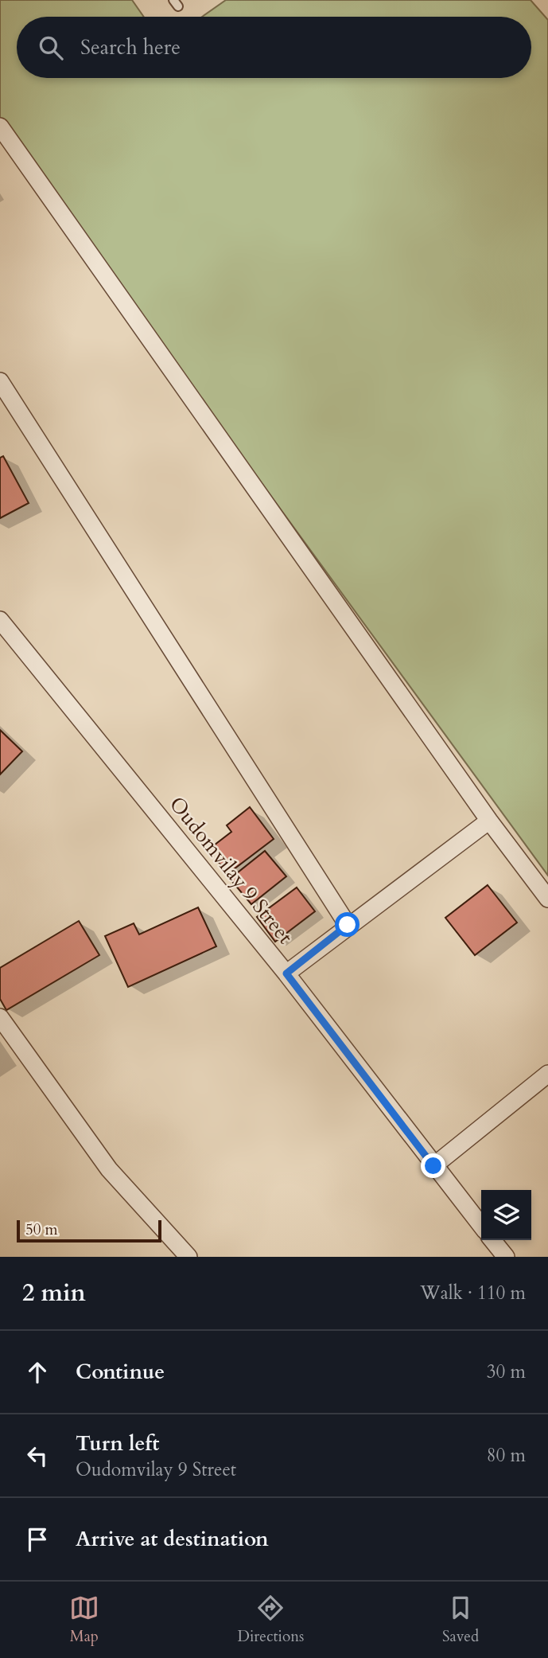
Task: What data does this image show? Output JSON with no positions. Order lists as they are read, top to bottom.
{
  "streets": {
    "street": ["Oudomvilay 9 Street"]
  },
  "scale_bar": "50 m",
  "page": {
    "search": "Search here",
    "scale": "50 m",
    "heading": ["2 min", "Walk · 110 m"],
    "list": [
      ["Continue", "30 m"],
      ["Turn left", "Oudomvilay 9 Street", "80 m"],
      "Arrive at destination"
    ],
    "nav": ["Map", "Directions", "Saved"]
  }
}
